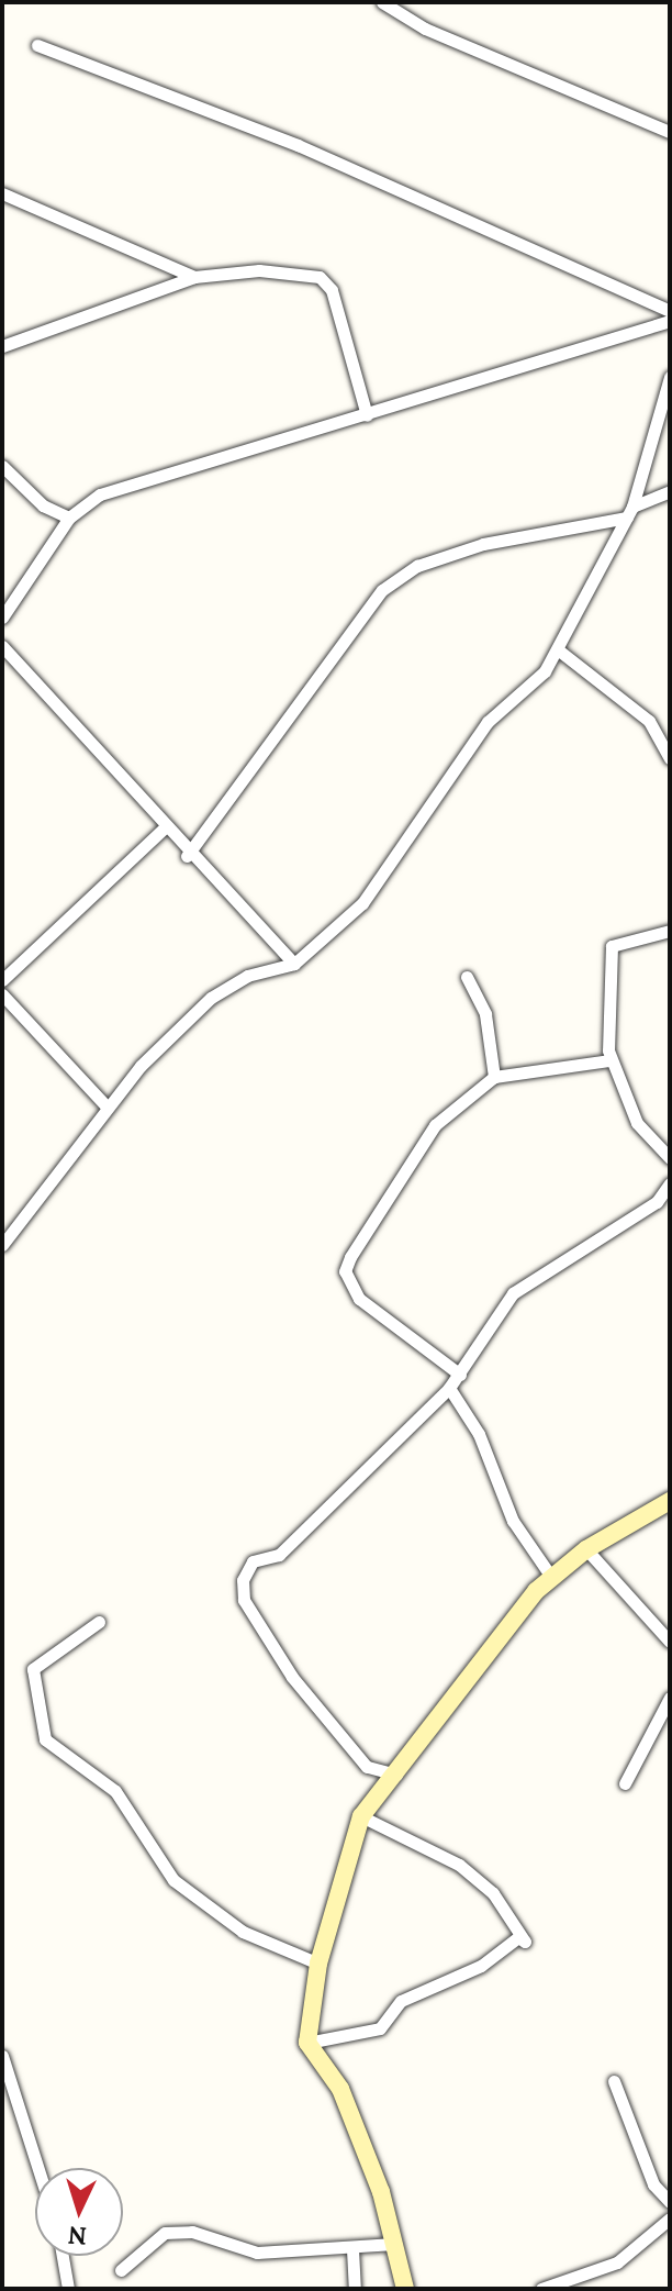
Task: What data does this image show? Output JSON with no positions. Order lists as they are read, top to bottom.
{
  "north": "bottom"
}
